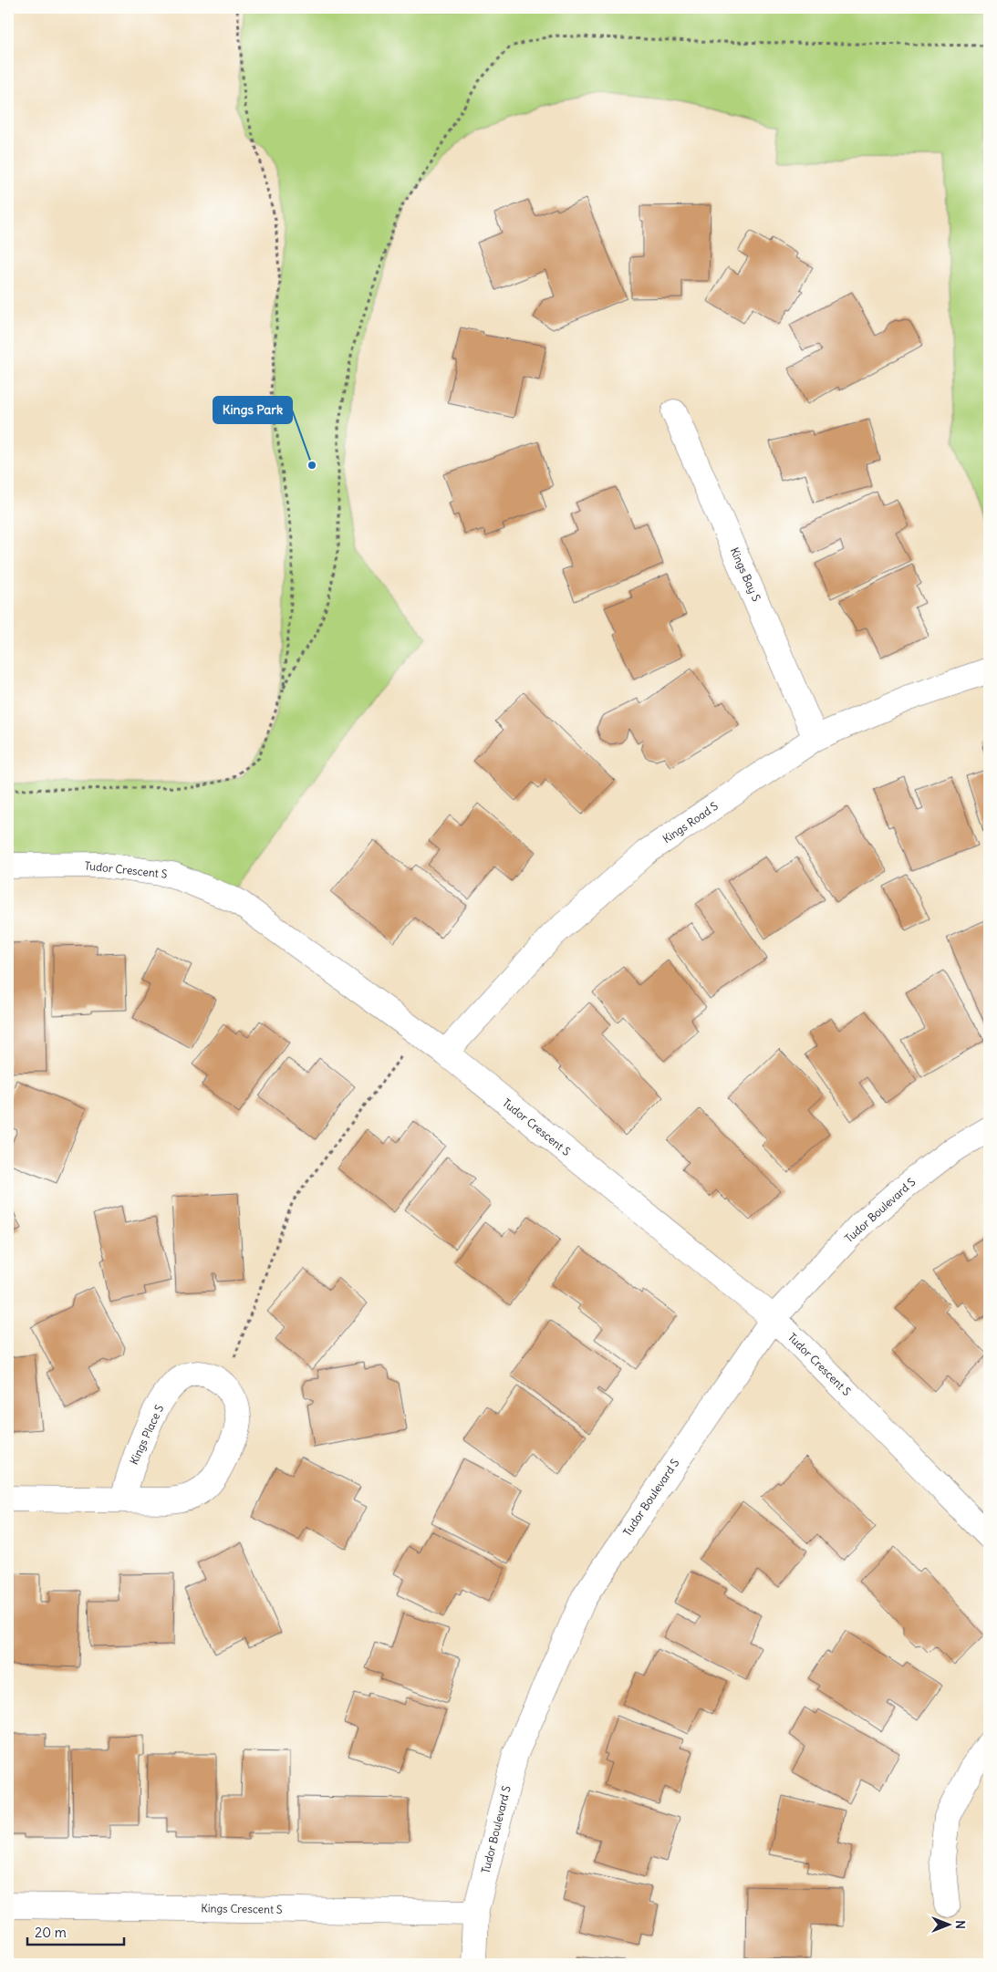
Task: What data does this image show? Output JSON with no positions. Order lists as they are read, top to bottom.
{
  "streets": {
    "street": [
      "Kings Bay S",
      "Kings Road S",
      "Tudor Crescent S",
      "Tudor Boulevard S",
      "Kings Place S",
      "Kings Crescent S"
    ]
  },
  "crossings": [
    ["Kings Bay S", "Kings Road S"],
    ["Kings Road S", "Tudor Crescent S"],
    ["Tudor Crescent S", "Tudor Boulevard S"],
    ["Tudor Boulevard S", "Kings Crescent S"]
  ],
  "places": ["Kings Park"],
  "scale_bar": "20 m",
  "north": "right"
}
